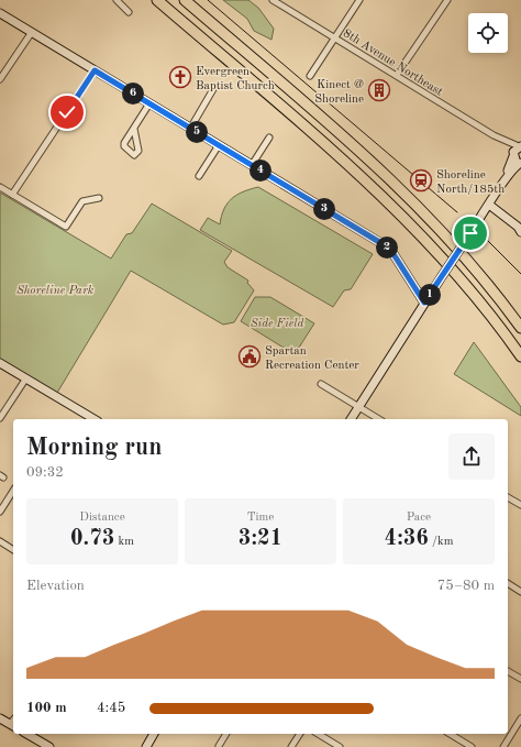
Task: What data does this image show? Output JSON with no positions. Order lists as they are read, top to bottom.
{
  "streets": {
    "street": ["8th Avenue Northeast"]
  },
  "parks": ["Shoreline Park", "Side Field"],
  "places": {
    "church": ["Evergreen Baptist Church"],
    "building": ["Kinect @ Shoreline"],
    "station": ["Shoreline North/185th"],
    "public building": ["Spartan Recreation Center"]
  },
  "page": {
    "pins": [
      "6",
      "5",
      "4",
      "3",
      "2",
      "1"
    ],
    "heading": ["Morning run", "09:32"],
    "stats": [
      ["Distance", "0.73 km"],
      ["Time", "3:21"],
      ["Pace", "4:36 /km"]
    ],
    "chart": ["Elevation", "75–80 m"],
    "list": [
      {
        "name": "100 m",
        "note": "4:45"
      }
    ]
  }
}
